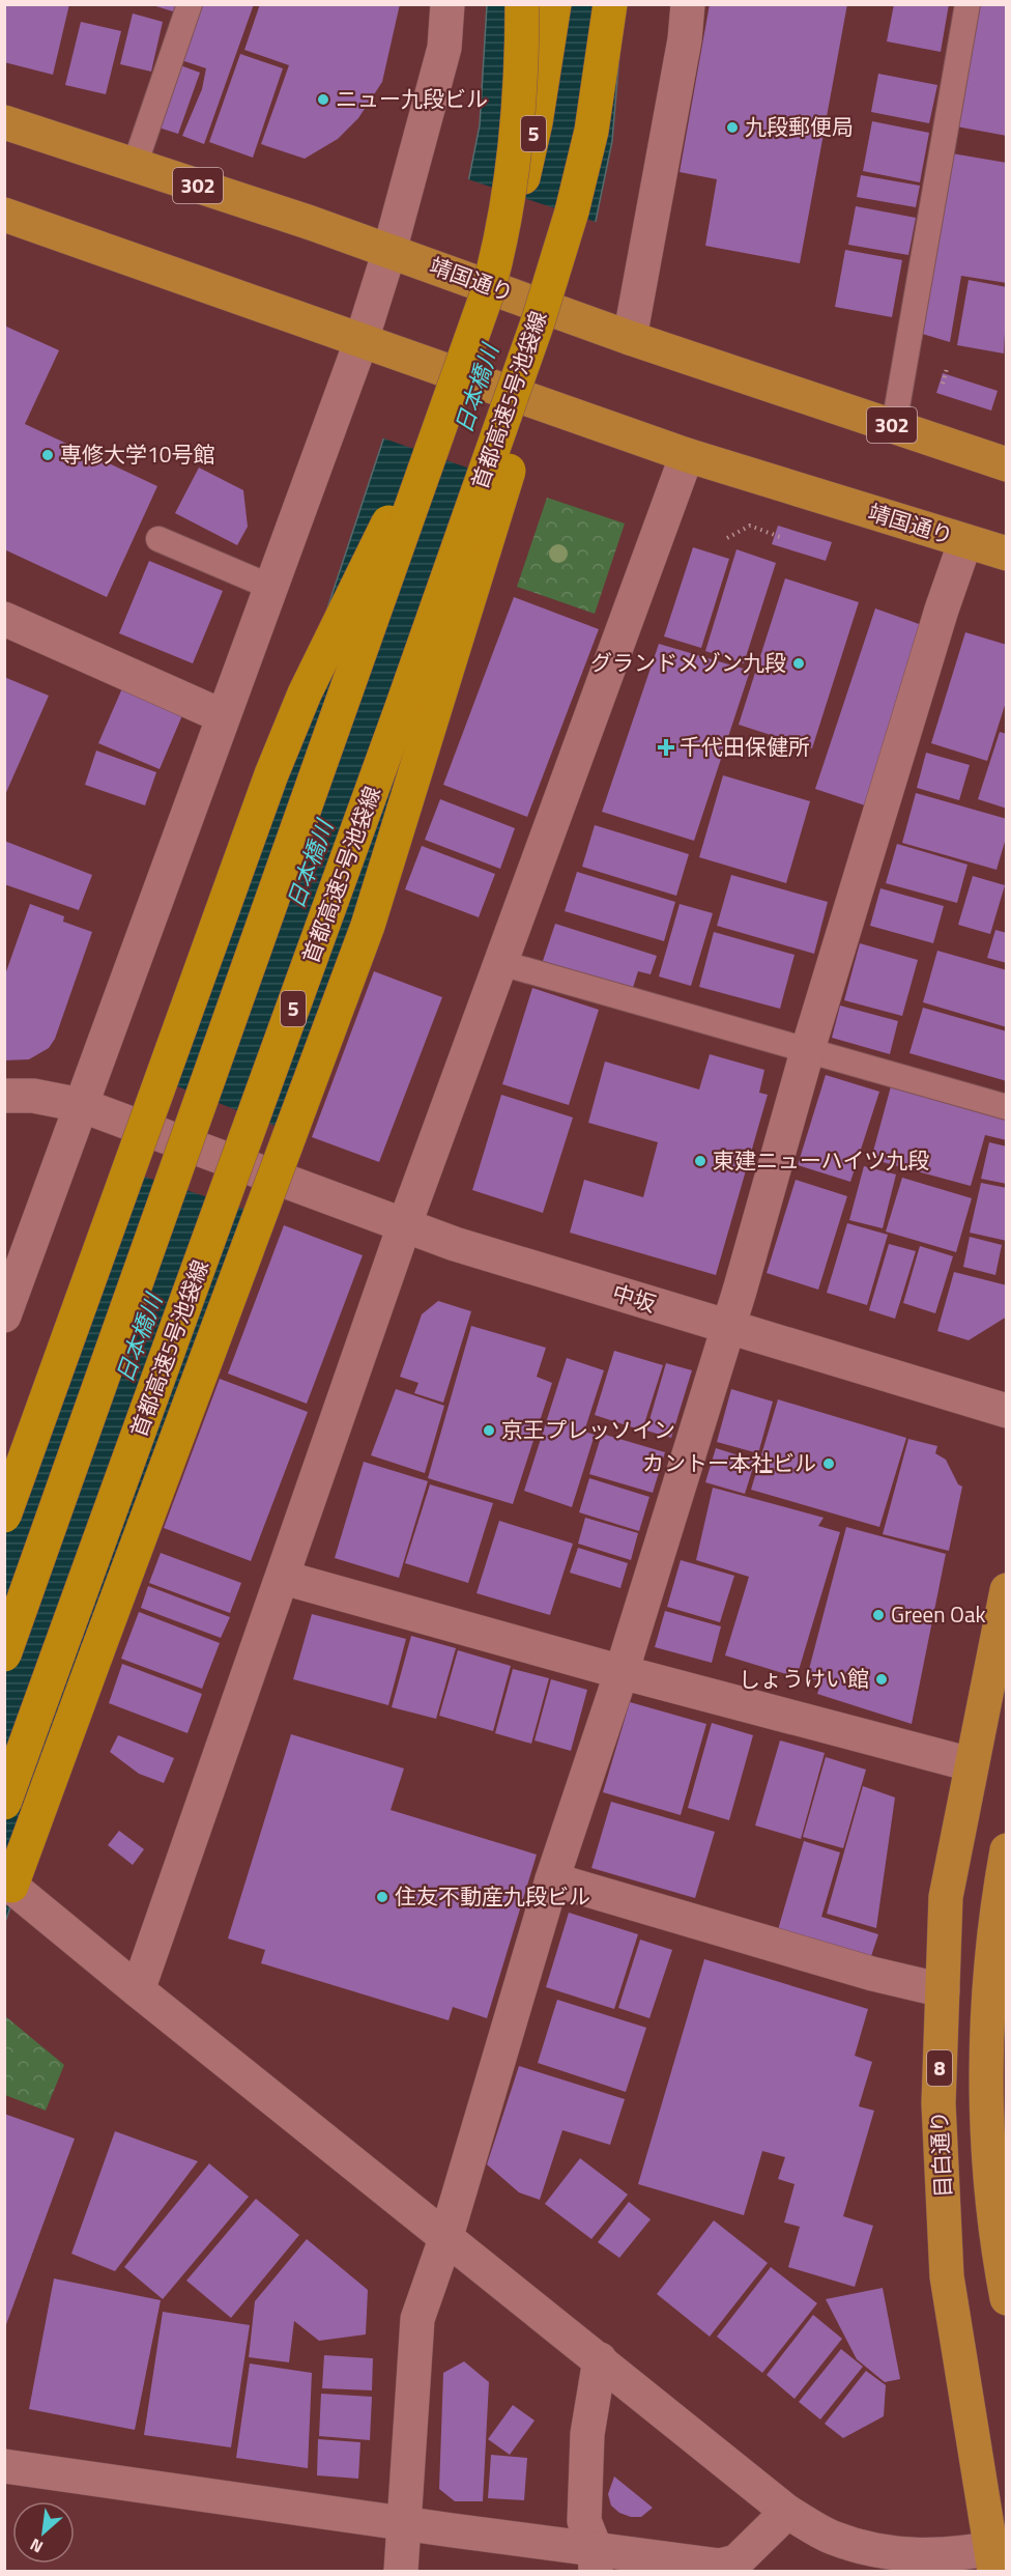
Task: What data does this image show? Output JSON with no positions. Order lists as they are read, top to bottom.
{
  "streets": {
    "highway": ["5", "首都高速5号池袋線"],
    "main road": [
      "302",
      "靖国通り",
      "8",
      "目白通り"
    ],
    "street": ["中坂"]
  },
  "water": ["日本橋川"],
  "places": {
    "other": [
      "ニュー九段ビル",
      "九段郵便局",
      "専修大学10号館",
      "グランドメゾン九段",
      "東建ニューハイツ九段",
      "京王プレッソイン",
      "カントー本社ビル",
      "Green Oak",
      "しょうけい館",
      "住友不動産九段ビル"
    ],
    "health": ["千代田保健所"]
  },
  "north": "bottom left"
}
